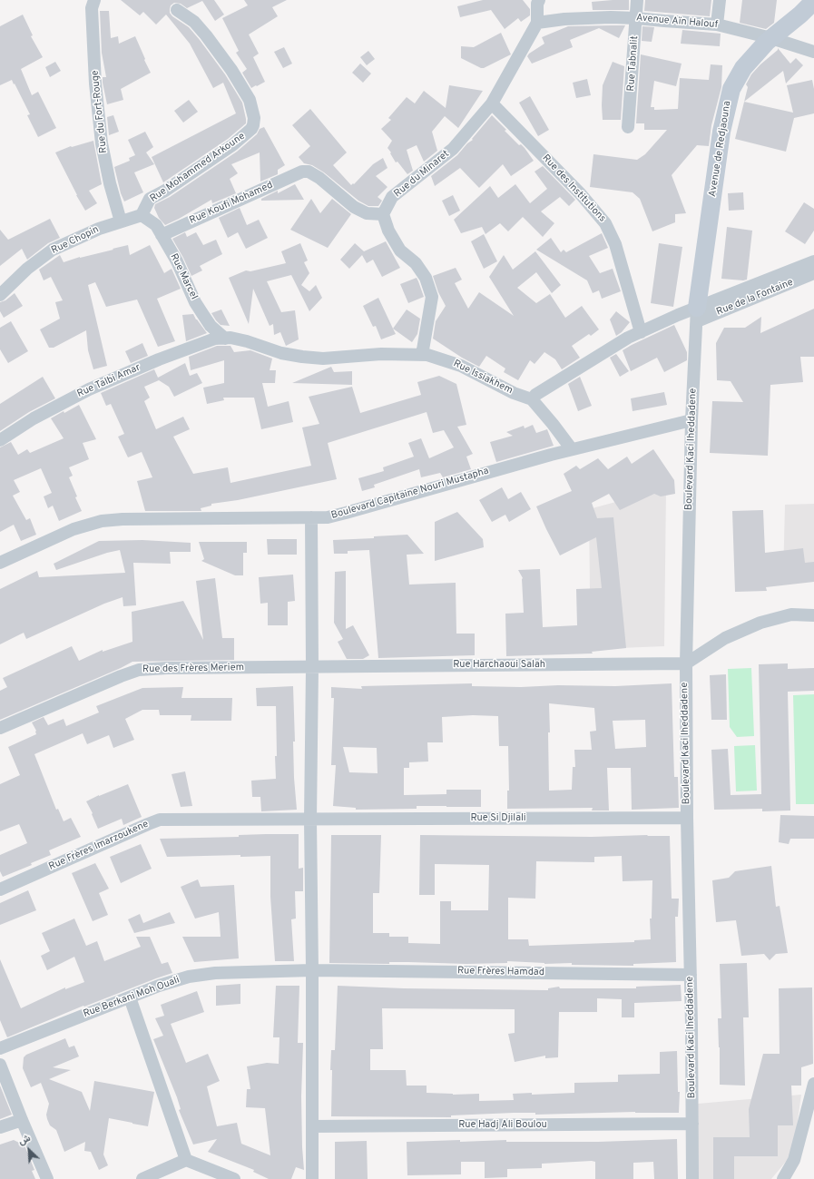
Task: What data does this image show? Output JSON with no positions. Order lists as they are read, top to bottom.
{
  "streets": {
    "street": [
      "Avenue Aïn Halouf",
      "Rue Tabnalit",
      "Rue du Fort-Rouge",
      "Avenue de Redjaouna",
      "Rue Mohammed Arkoune",
      "Rue du Minaret",
      "Rue des Institutions",
      "Rue Koufi Mohamed",
      "Rue Chopin",
      "Rue Marcel",
      "Rue de la Fontaine",
      "Rue Issiakhem",
      "Rue Talbi Amar",
      "Boulevard Kaci Iheddadene",
      "Boulevard Capitaine Nouri Mustapha",
      "Rue Harchaoui Salah",
      "Rue des Frères Meriem",
      "Rue Si Djilali",
      "Rue Frères Imarzoukene",
      "Rue Frères Hamdad",
      "Rue Berkani Moh Ouali",
      "Rue Hadj Ali Boulou"
    ]
  },
  "crossings": [
    ["Avenue Aïn Halouf", "Rue Tabnalit"],
    ["Avenue Aïn Halouf", "Avenue de Redjaouna"],
    ["Avenue Aïn Halouf", "Rue du Minaret"],
    ["Rue du Fort-Rouge", "Rue Chopin"],
    ["Avenue de Redjaouna", "Rue de la Fontaine"],
    ["Avenue de Redjaouna", "Boulevard Kaci Iheddadene"],
    ["Rue Mohammed Arkoune", "Rue Chopin"],
    ["Rue Mohammed Arkoune", "Rue Marcel"],
    ["Rue du Minaret", "Rue des Institutions"],
    ["Rue du Minaret", "Rue Koufi Mohamed"],
    ["Rue Koufi Mohamed", "Rue Marcel"],
    ["Rue Chopin", "Rue Marcel"],
    ["Rue Marcel", "Rue Issiakhem"],
    ["Rue Marcel", "Rue Talbi Amar"],
    ["Rue de la Fontaine", "Boulevard Kaci Iheddadene"],
    ["Rue Issiakhem", "Rue Talbi Amar"],
    ["Boulevard Kaci Iheddadene", "Boulevard Capitaine Nouri Mustapha"],
    ["Boulevard Kaci Iheddadene", "Rue Harchaoui Salah"],
    ["Boulevard Kaci Iheddadene", "Rue Si Djilali"],
    ["Boulevard Kaci Iheddadene", "Rue Frères Hamdad"],
    ["Boulevard Kaci Iheddadene", "Rue Hadj Ali Boulou"],
    ["Rue Harchaoui Salah", "Rue des Frères Meriem"],
    ["Rue Si Djilali", "Rue Frères Imarzoukene"],
    ["Rue Frères Hamdad", "Rue Berkani Moh Ouali"]
  ],
  "north": "top left"
}
